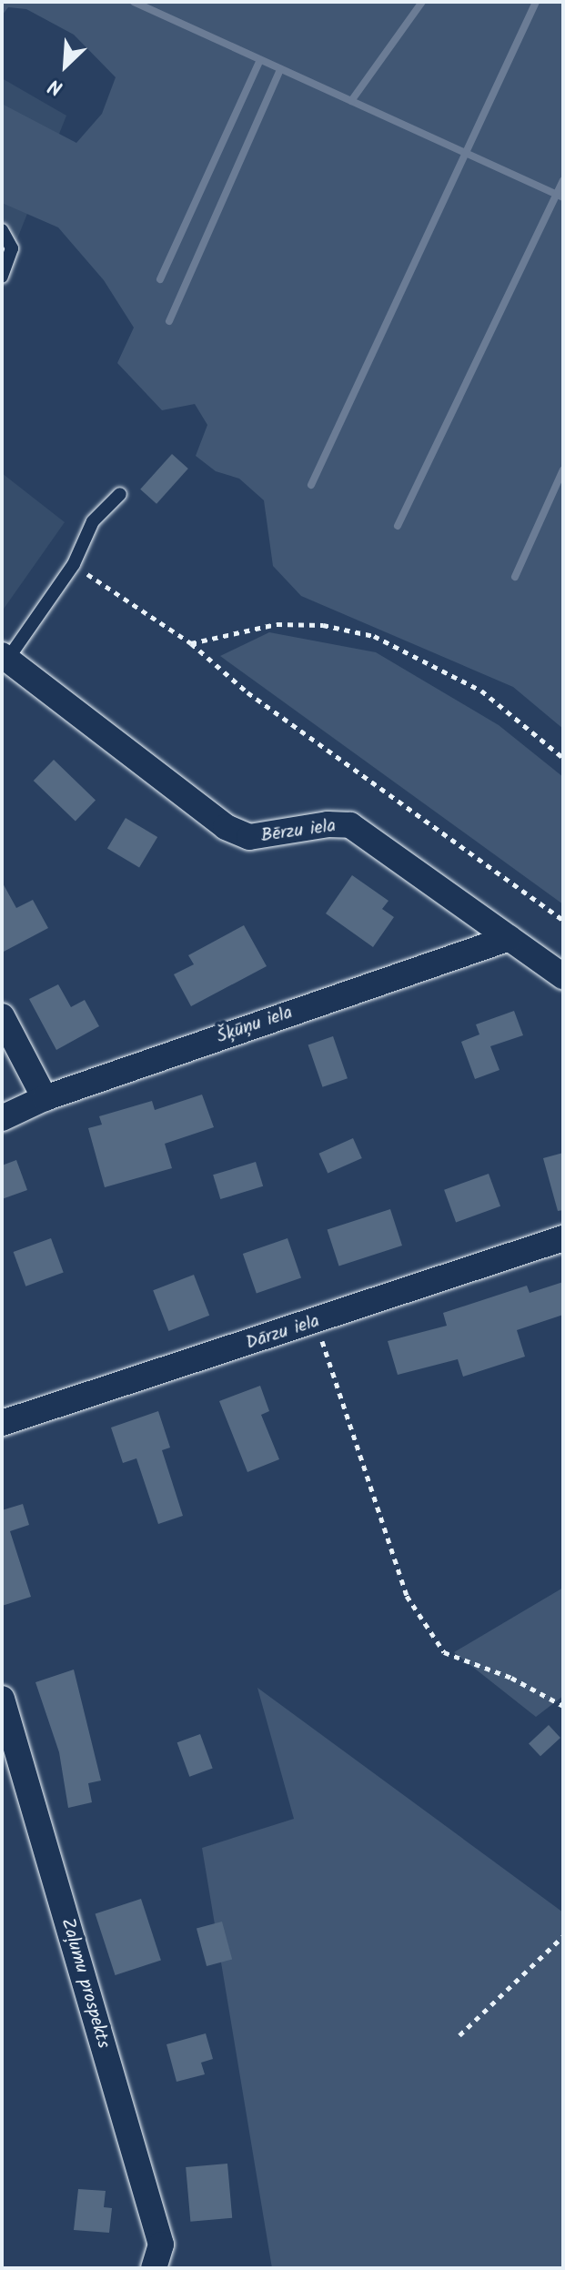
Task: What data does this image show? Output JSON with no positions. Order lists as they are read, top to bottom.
{
  "streets": {
    "street": [
      "Bērzu iela",
      "Šķūņu iela",
      "Dārzu iela",
      "Zaļumu prospekts"
    ]
  },
  "crossings": [
    ["Bērzu iela", "Šķūņu iela"]
  ],
  "north": "bottom left"
}
